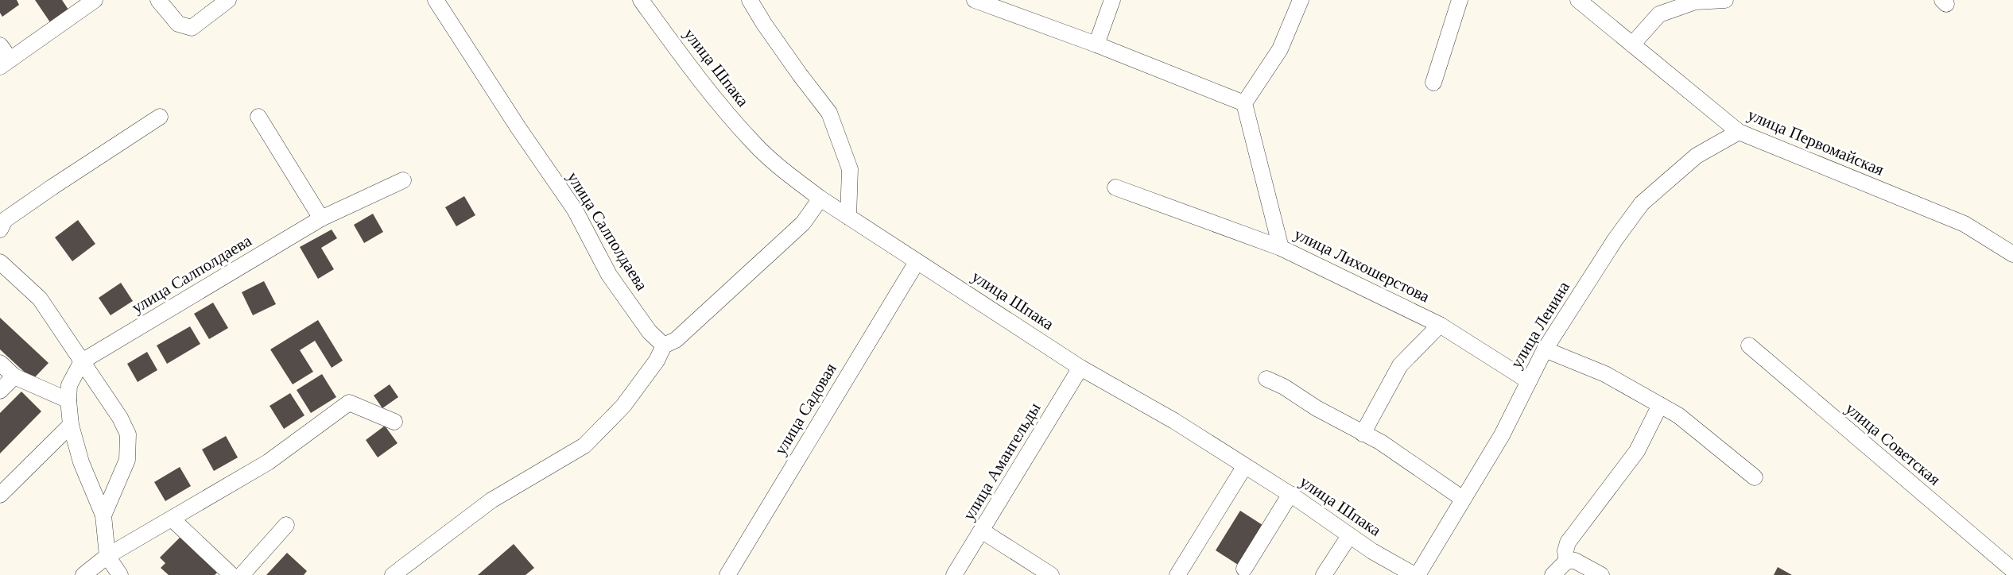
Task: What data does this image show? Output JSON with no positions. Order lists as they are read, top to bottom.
{
  "streets": {
    "street": [
      "улица Шпака",
      "улица Первомайская",
      "улица Салполдаева",
      "улица Лихошерстова",
      "улица Ленина",
      "улица Садовая",
      "улица Советская",
      "улица Амангельды"
    ]
  },
  "crossings": [
    ["улица Шпака", "улица Ленина"],
    ["улица Шпака", "улица Садовая"],
    ["улица Шпака", "улица Амангельды"],
    ["улица Первомайская", "улица Ленина"],
    ["улица Лихошерстова", "улица Ленина"]
  ]
}
